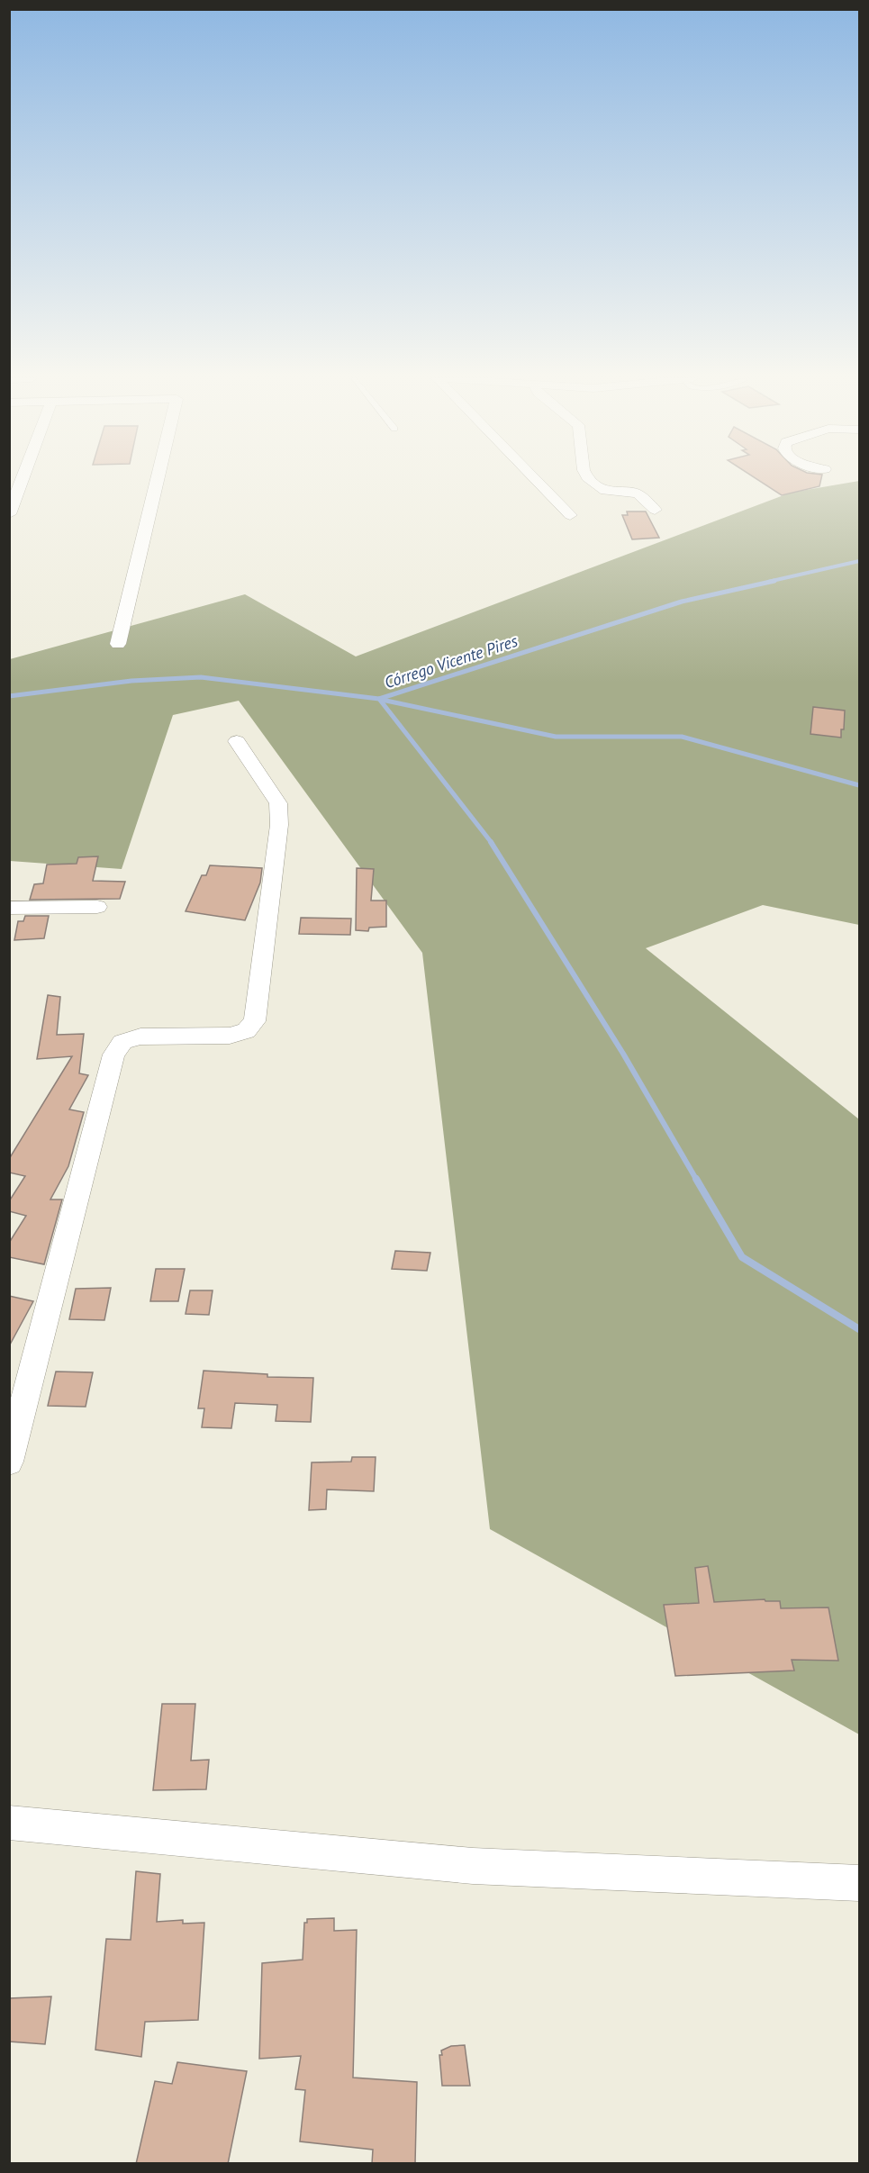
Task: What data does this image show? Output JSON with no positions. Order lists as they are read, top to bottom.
{
  "water": ["Córrego Vicente Pires"]
}
